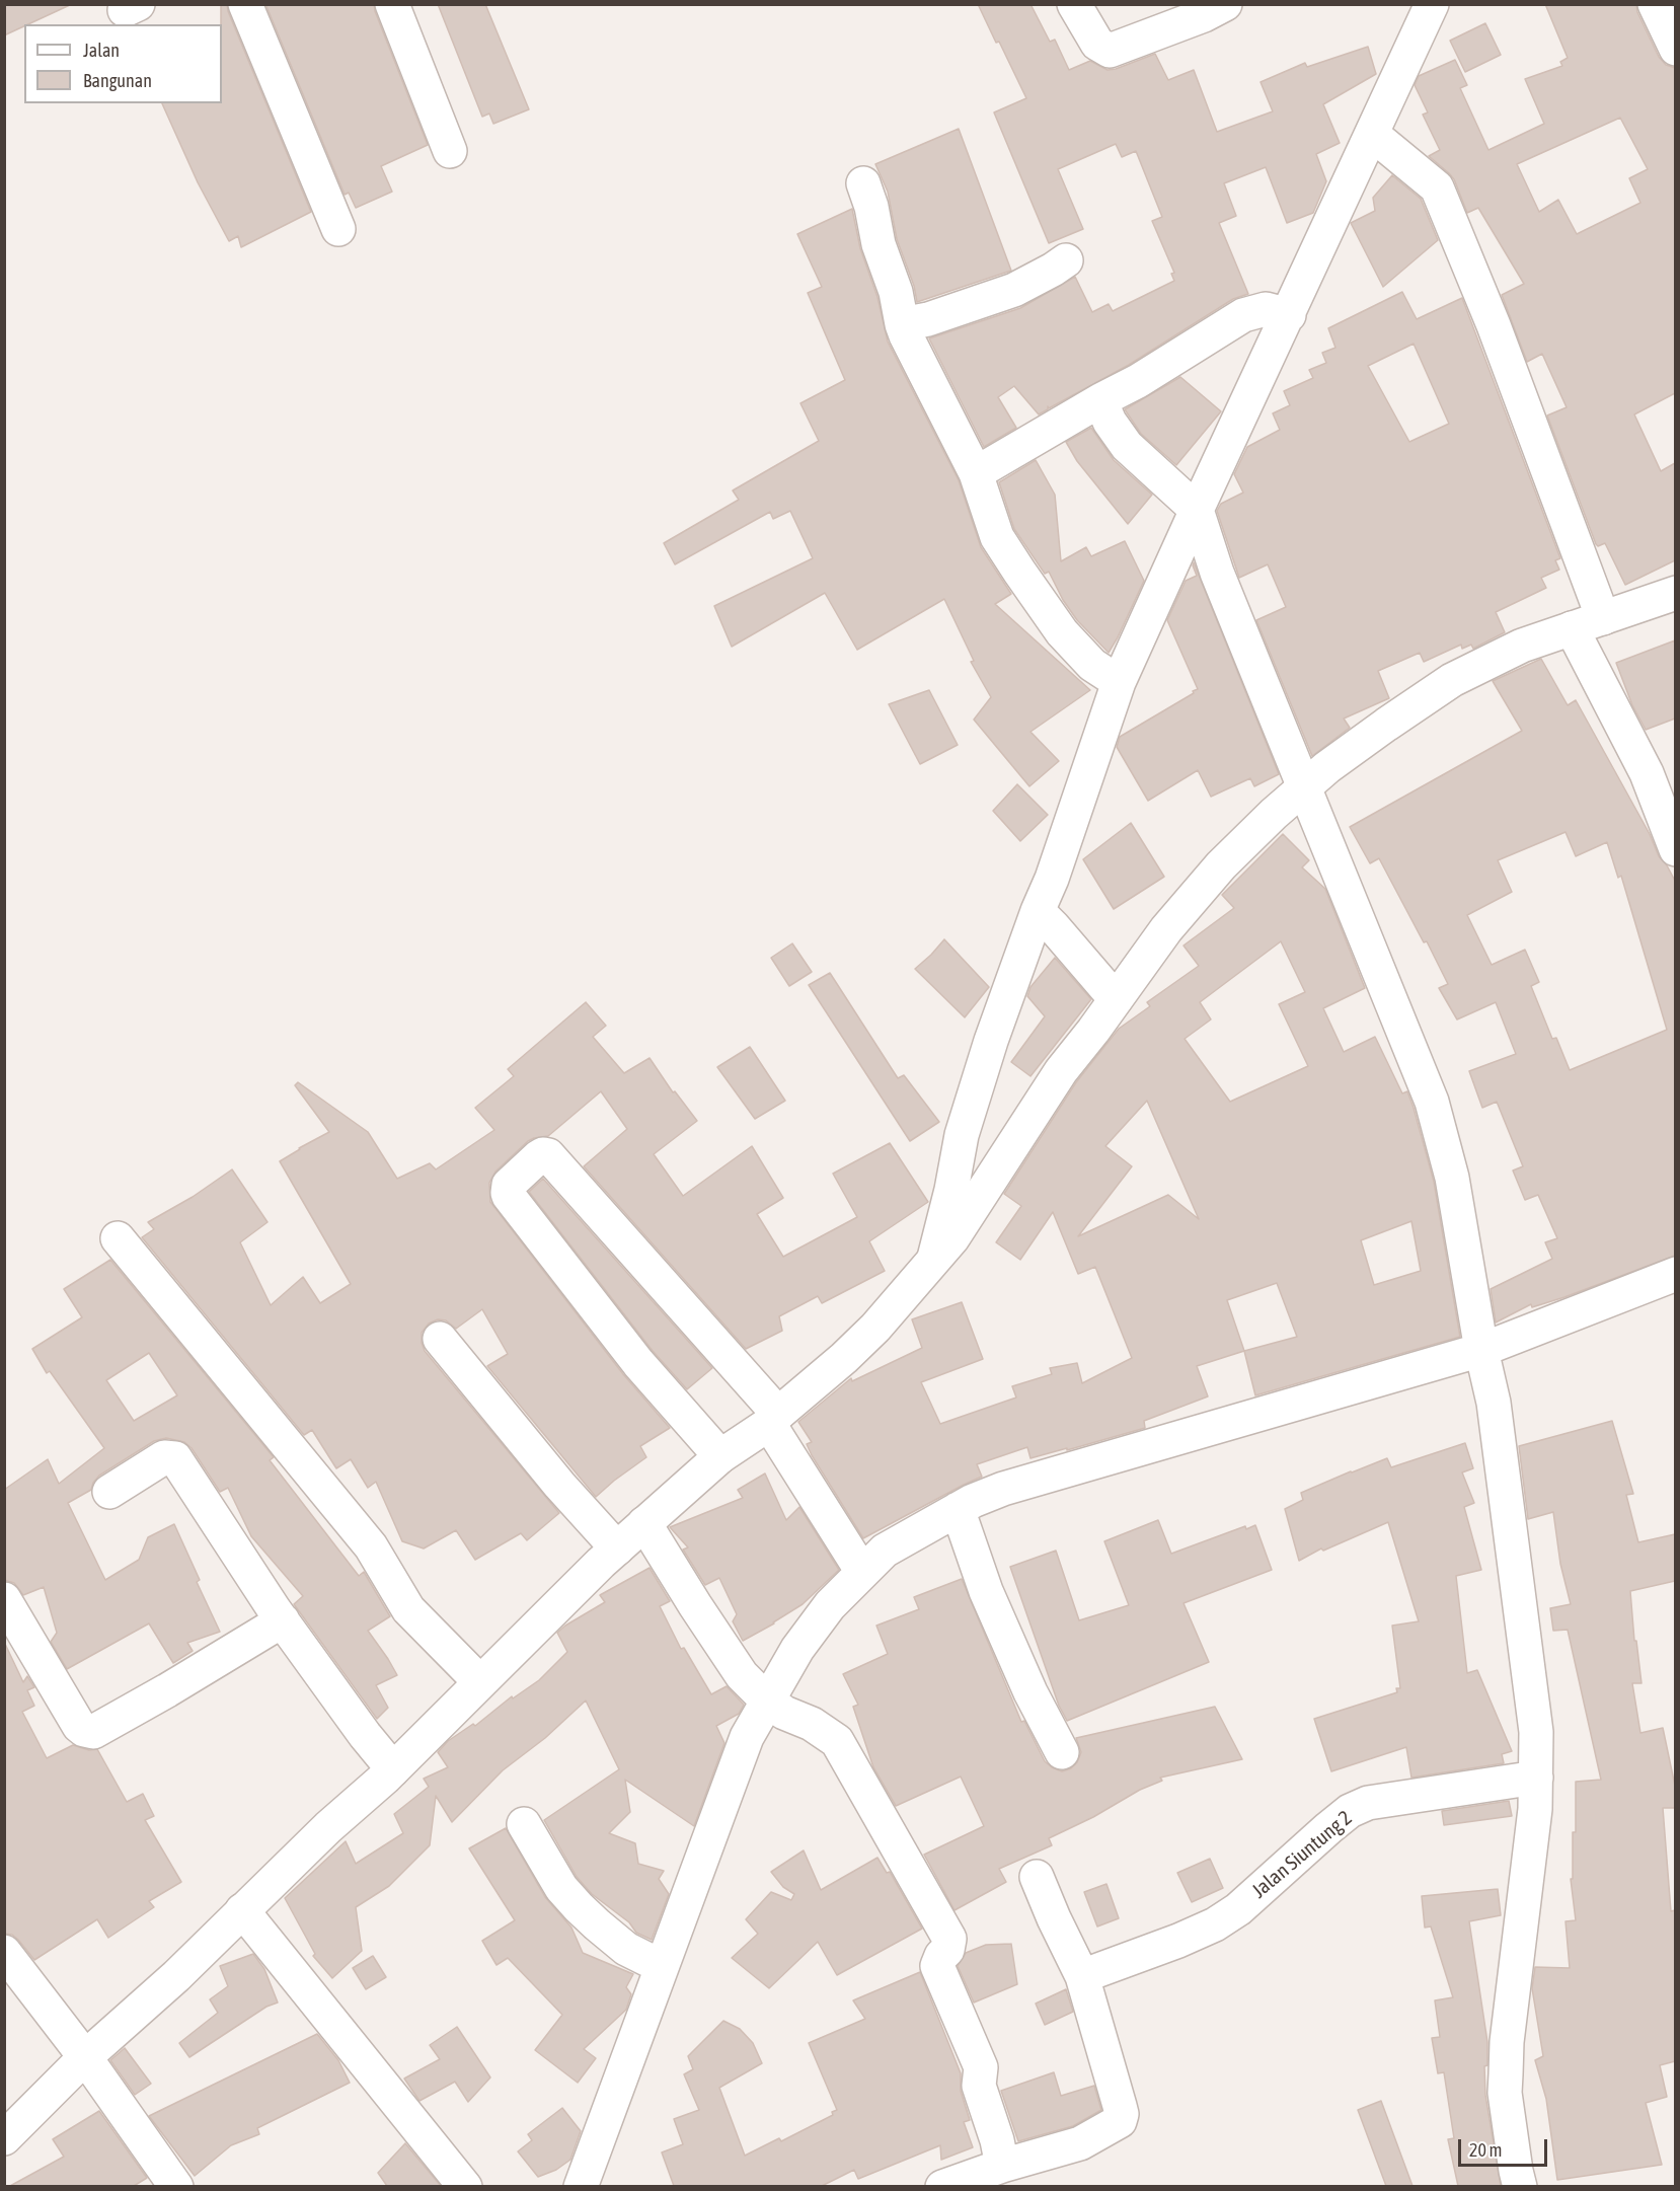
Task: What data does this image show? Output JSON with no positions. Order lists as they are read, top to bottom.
{
  "streets": {
    "street": ["Jalan Siuntung 2"]
  },
  "legend": ["Jalan", "Bangunan"],
  "scale_bar": "20 m"
}
